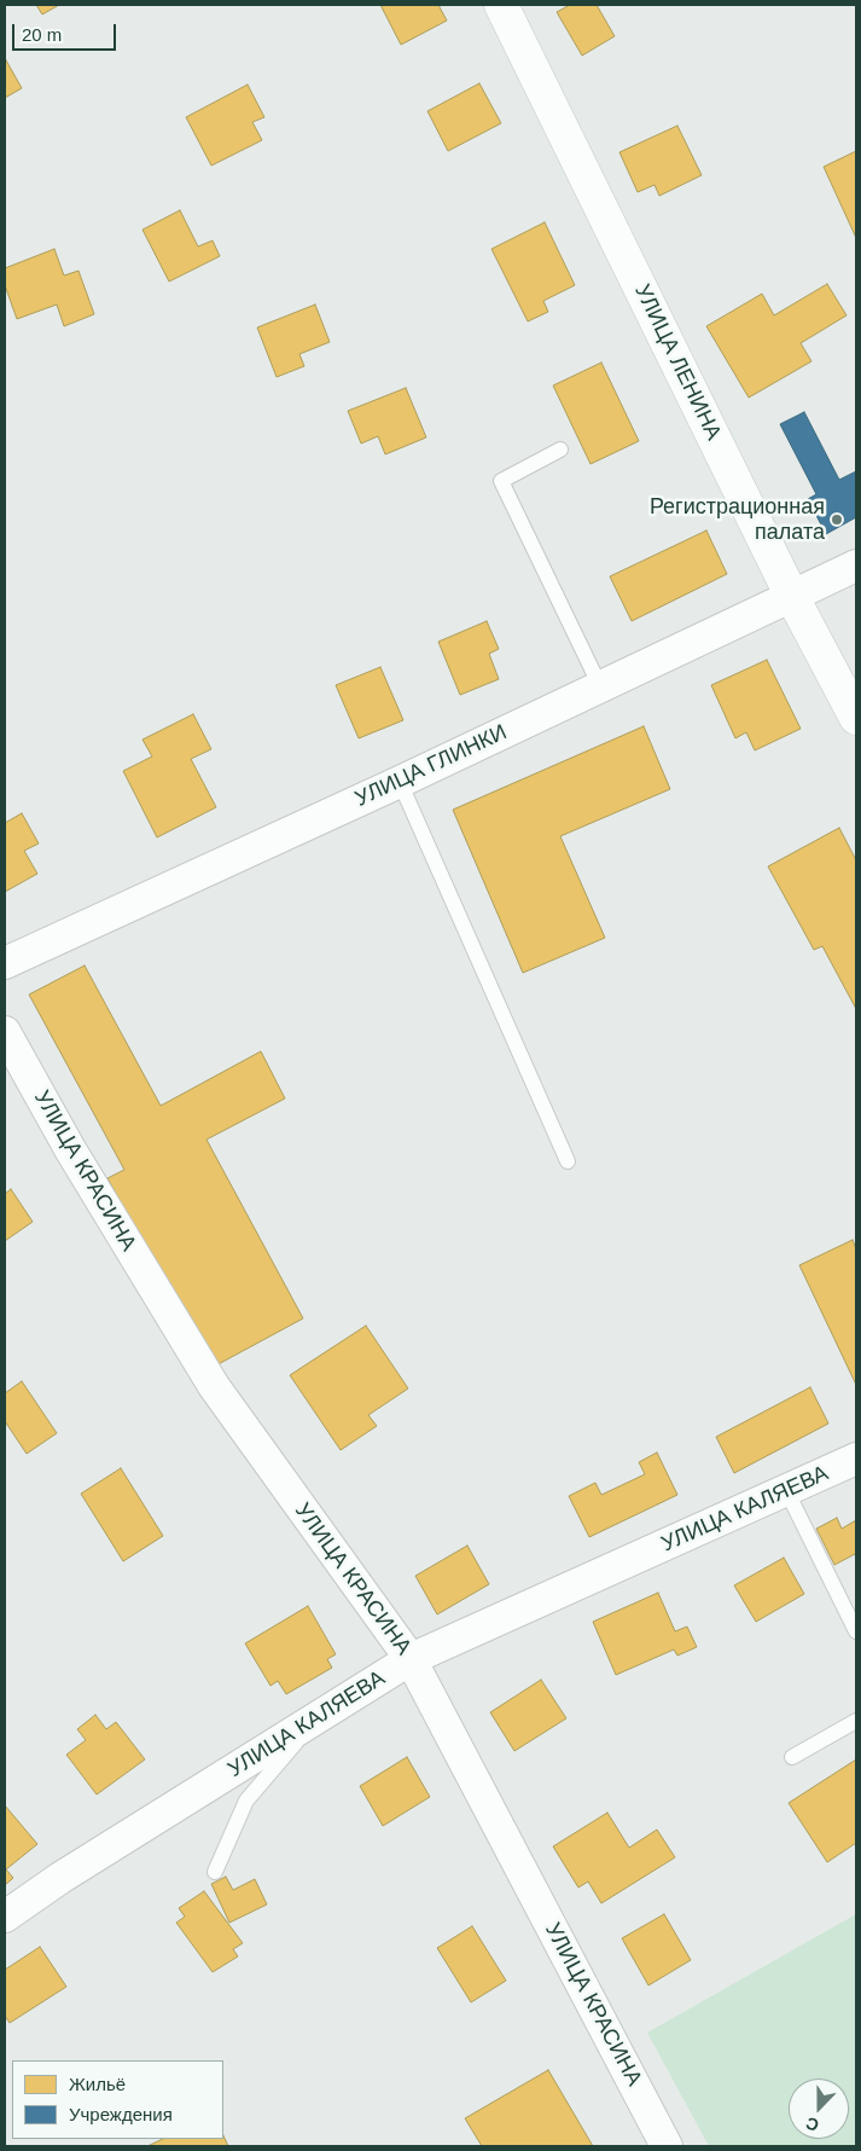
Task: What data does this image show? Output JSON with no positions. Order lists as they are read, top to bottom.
{
  "streets": {
    "main road": ["УЛИЦА ЛЕНИНА"],
    "street": ["УЛИЦА ГЛИНКИ", "УЛИЦА КРАСИНА", "УЛИЦА КАЛЯЕВА"]
  },
  "crossings": [
    ["УЛИЦА ЛЕНИНА", "УЛИЦА ГЛИНКИ"],
    ["УЛИЦА КРАСИНА", "УЛИЦА КАЛЯЕВА"]
  ],
  "places": ["Регистрационная палата"],
  "legend": ["Жильё", "Учреждения"],
  "scale_bar": "20 m",
  "north": "bottom"
}
